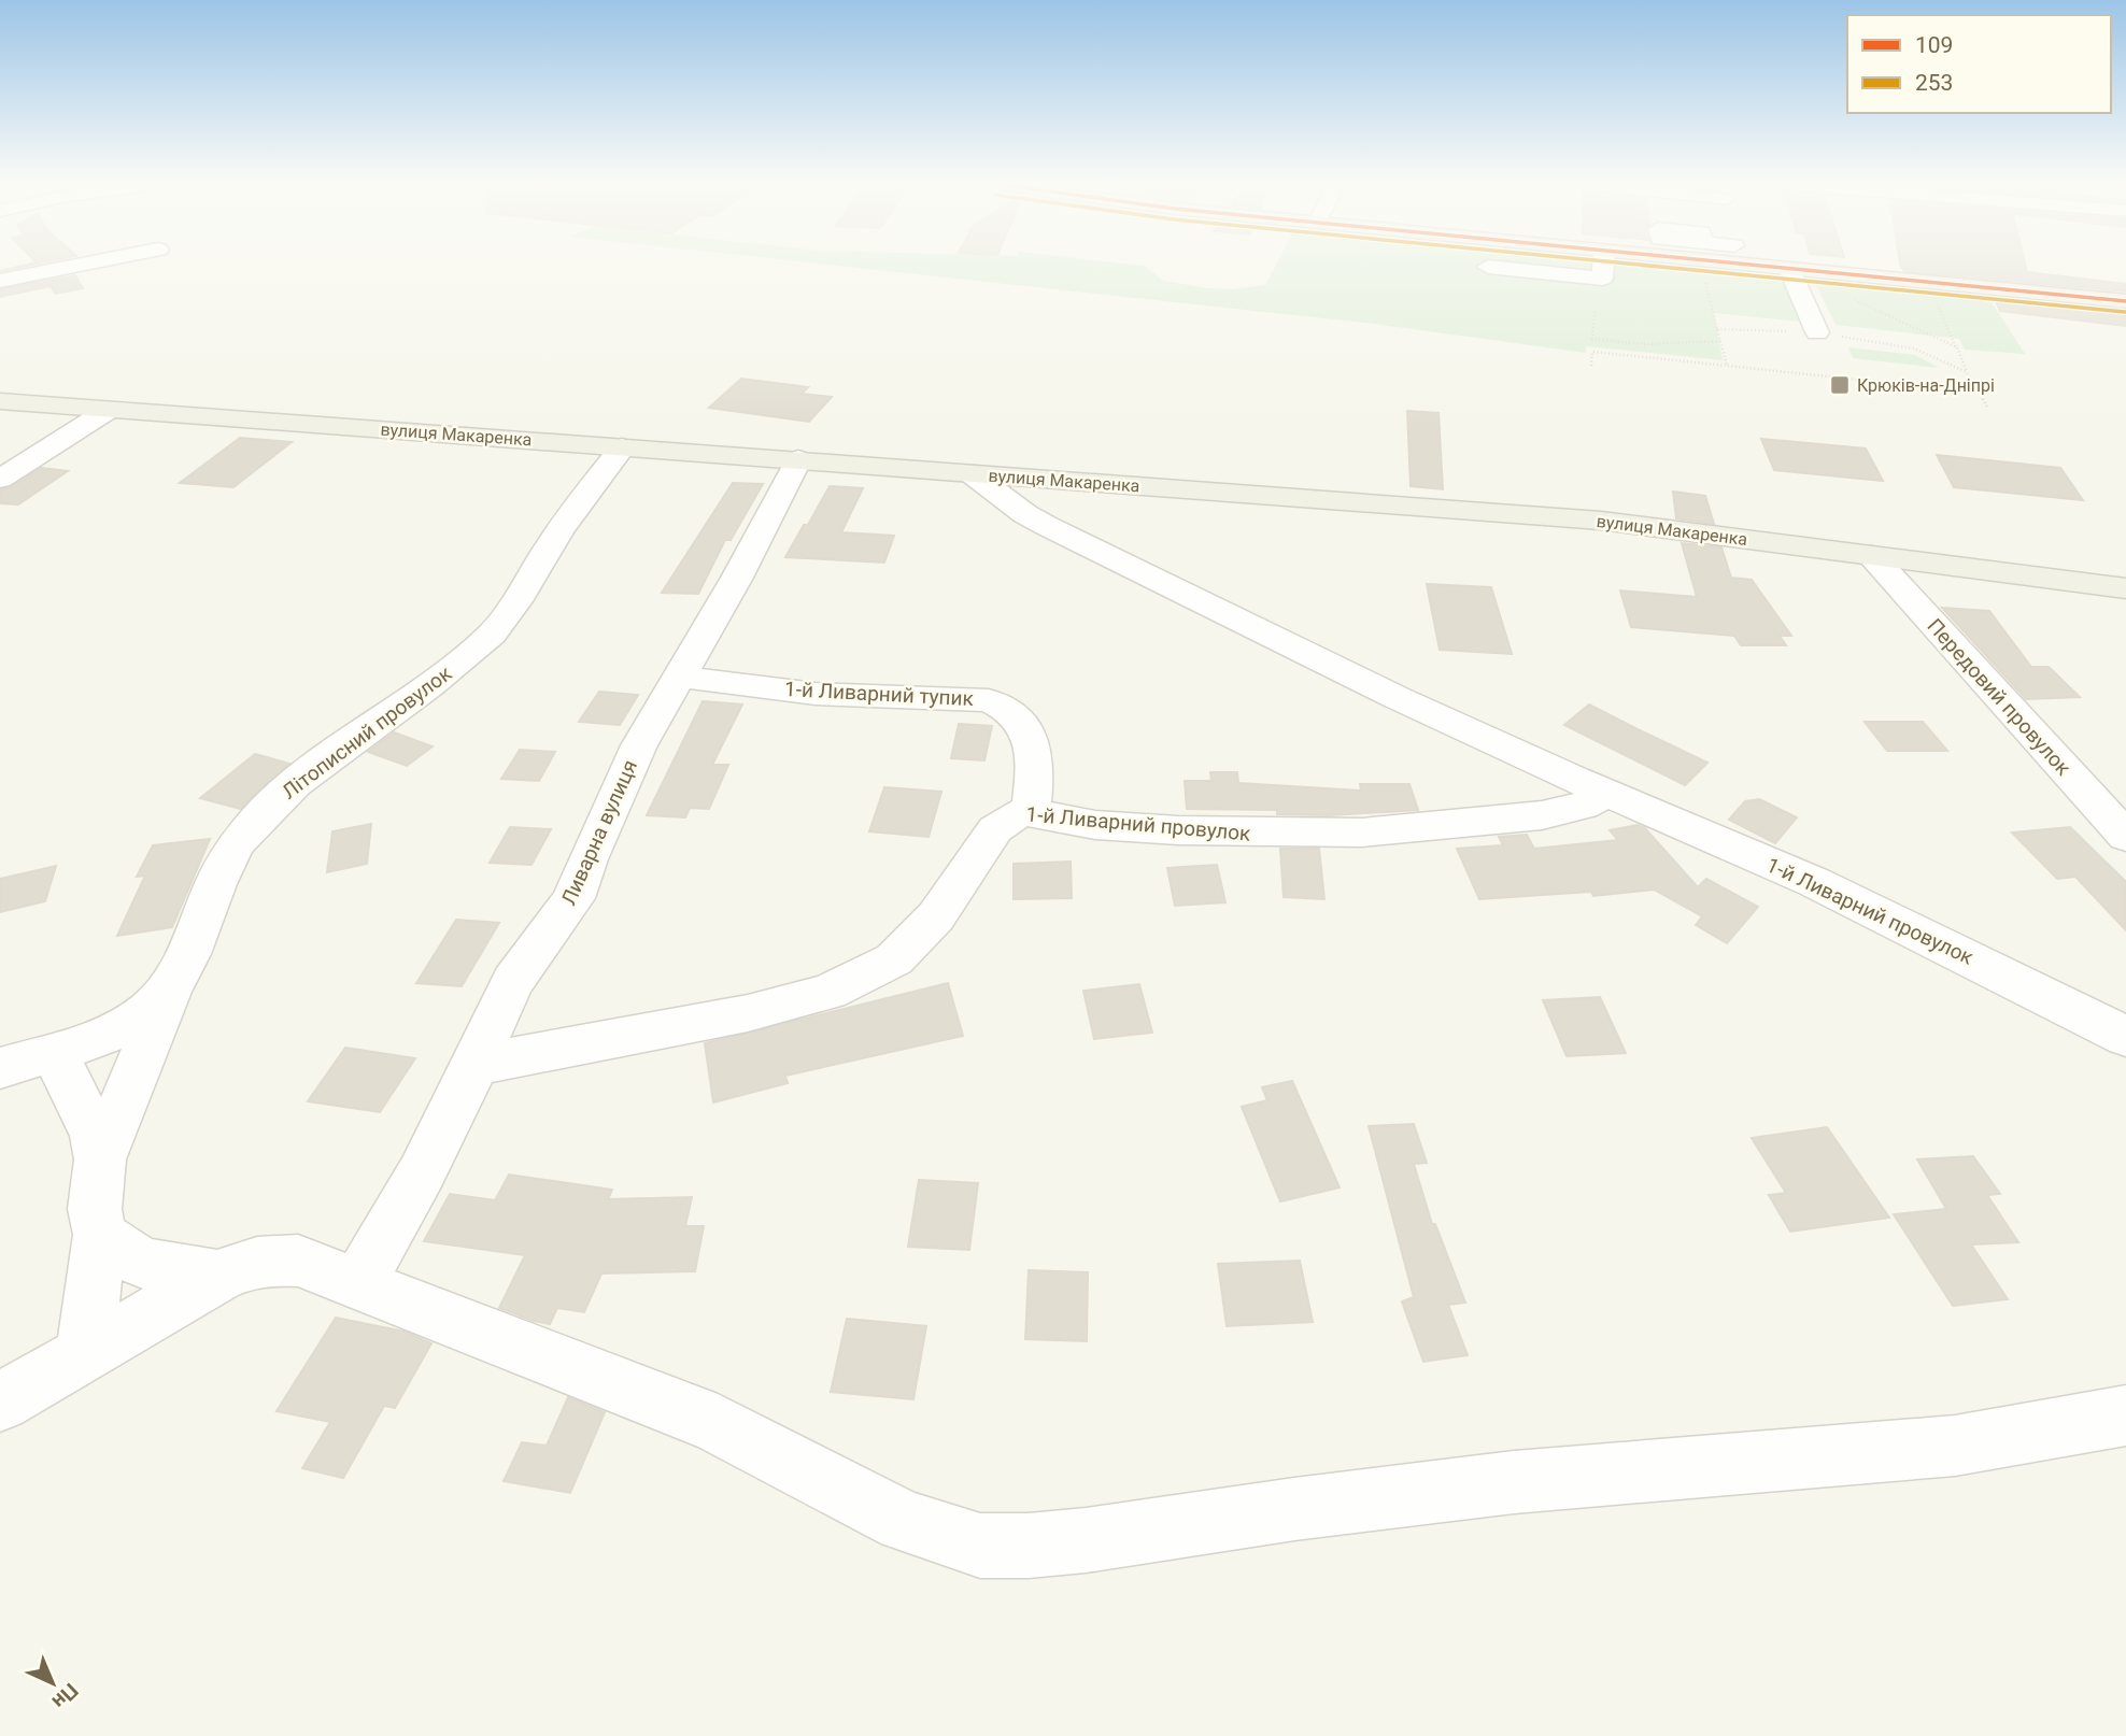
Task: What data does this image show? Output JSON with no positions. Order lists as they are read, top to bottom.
{
  "streets": {
    "main road": ["вулиця Макаренка"],
    "street": [
      "1-й Ливарний тупик",
      "Передовий провулок",
      "Літописний провулок",
      "1-й Ливарний провулок",
      "Ливарна вулиця"
    ]
  },
  "crossings": [
    ["вулиця Макаренка", "Передовий провулок"],
    ["вулиця Макаренка", "Літописний провулок"],
    ["вулиця Макаренка", "1-й Ливарний провулок"],
    ["вулиця Макаренка", "Ливарна вулиця"],
    ["1-й Ливарний тупик", "1-й Ливарний провулок"],
    ["1-й Ливарний тупик", "Ливарна вулиця"],
    ["1-й Ливарний провулок", "Ливарна вулиця"]
  ],
  "places": {
    "transit": ["Крюків-на-Дніпрі"]
  },
  "lines": ["transit line 109", "transit line 253"],
  "legend": ["109", "253"],
  "north": "bottom right"
}
